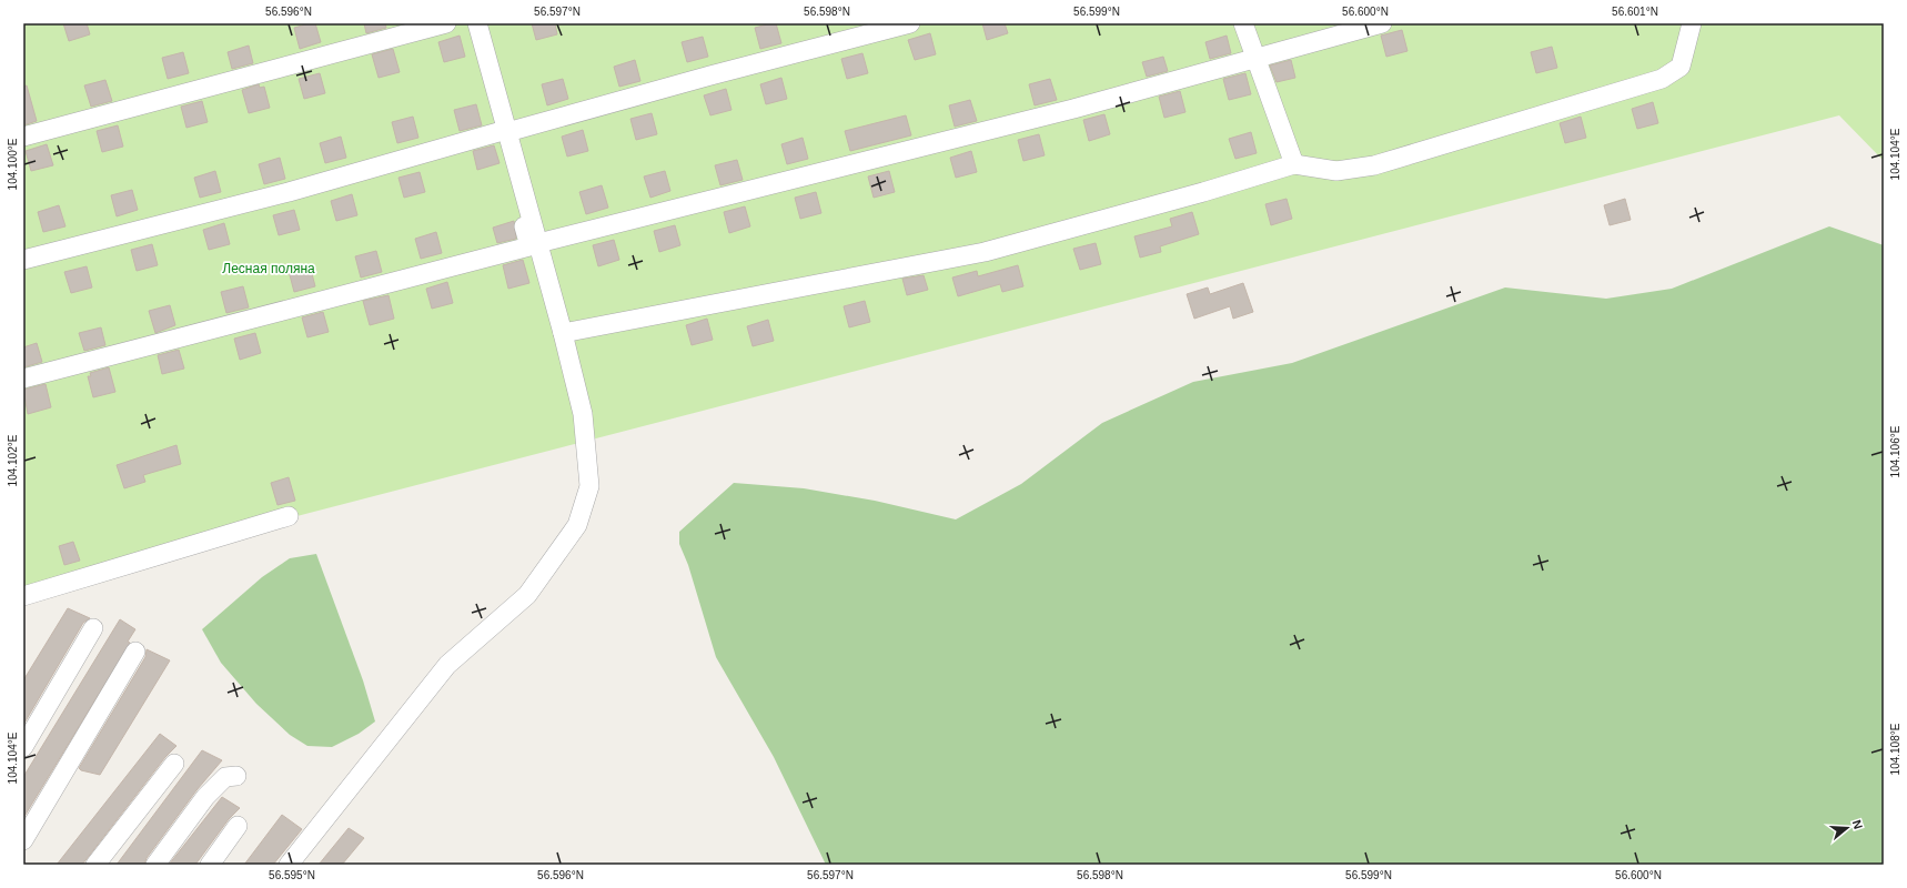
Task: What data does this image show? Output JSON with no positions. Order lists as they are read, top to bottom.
{
  "parks": ["Лесная поляна"],
  "north": "right",
  "coordinates": [
    "56.596°N",
    "56.597°N",
    "56.598°N",
    "56.599°N",
    "56.600°N",
    "56.601°N",
    "104.104°E",
    "104.100°E",
    "104.106°E",
    "104.102°E",
    "104.108°E",
    "56.595°N"
  ]
}
